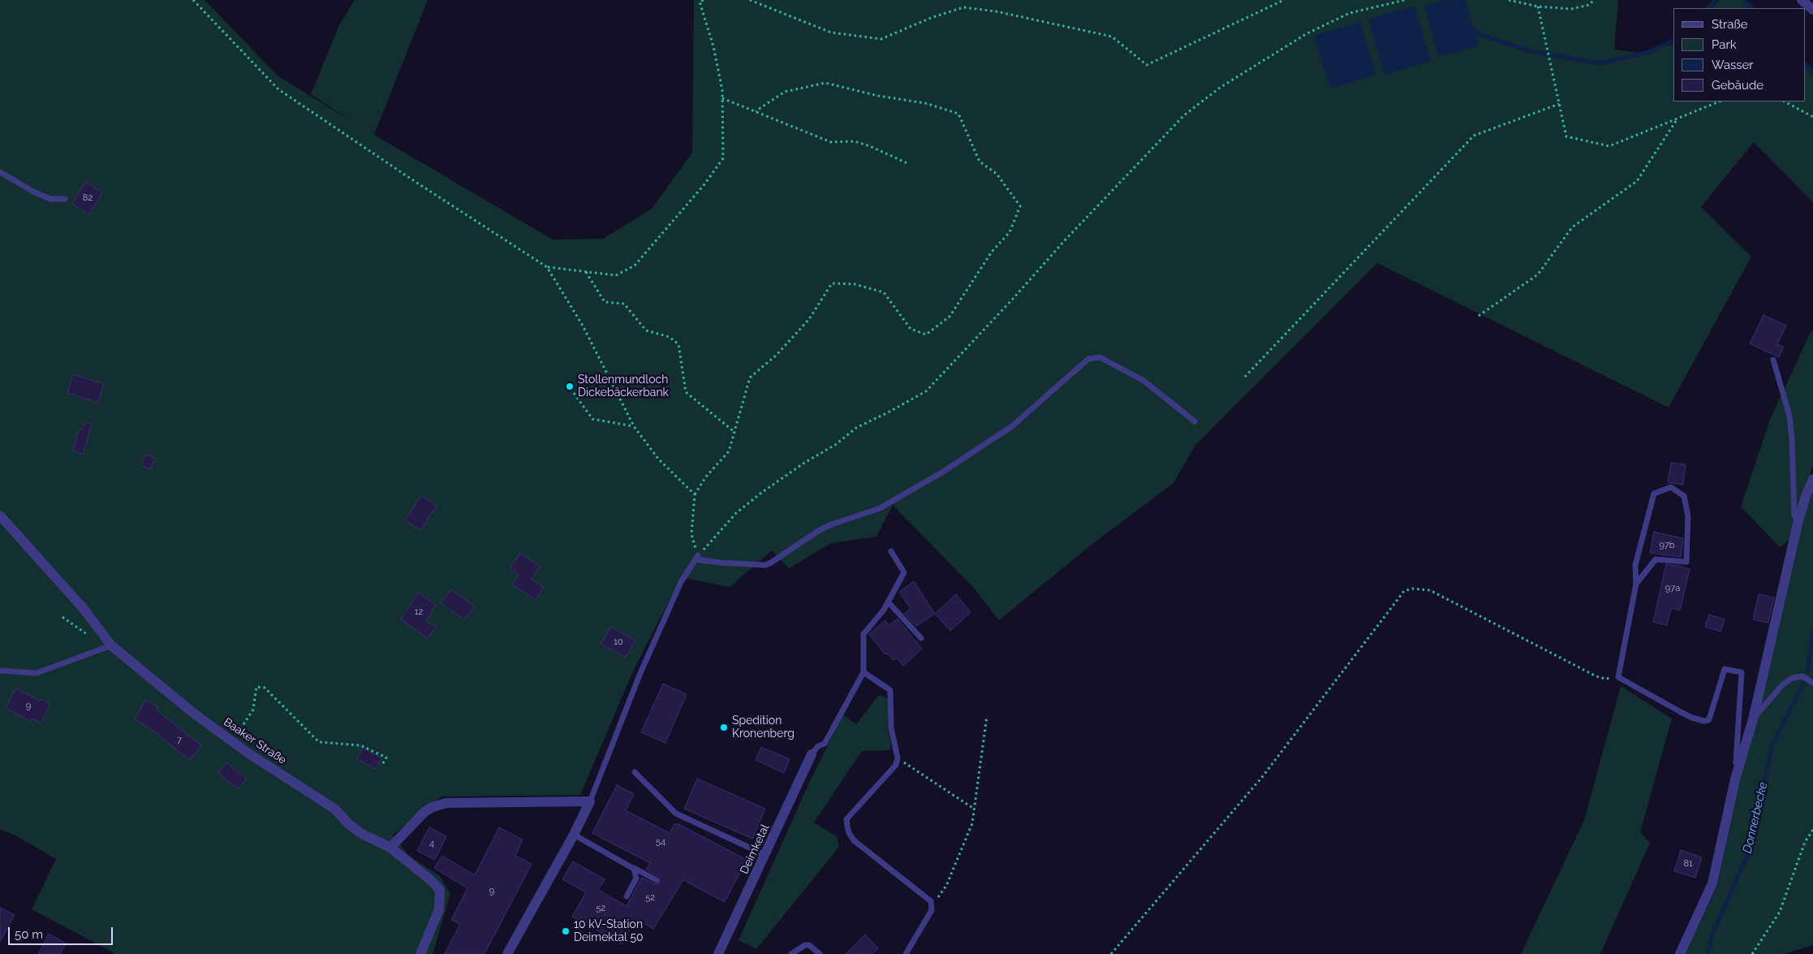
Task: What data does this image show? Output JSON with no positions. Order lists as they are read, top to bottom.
{
  "streets": {
    "street": ["Baaker Straße", "Deimketal"]
  },
  "water": ["Donnerbecke"],
  "places": ["Stollenmundloch Dickebäckerbank", "Spedition Kronenberg", "10 kV-Station Deimektal 50"],
  "house_numbers": [
    "82",
    "97b",
    "97a",
    "12",
    "10",
    "9",
    "7",
    "54",
    "4",
    "81",
    "9",
    "52",
    "52"
  ],
  "legend": [
    "Straße",
    "Park",
    "Wasser",
    "Gebäude"
  ],
  "scale_bar": "50 m"
}
